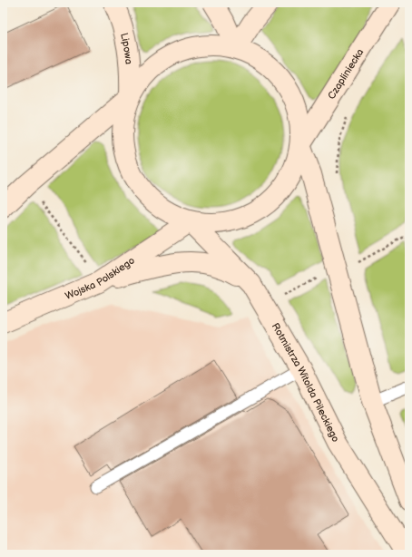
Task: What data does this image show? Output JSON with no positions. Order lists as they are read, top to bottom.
{
  "streets": {
    "street": [
      "Lipowa",
      "Czapliniecka",
      "Wojska Polskiego",
      "Rotmistrza Witolda Pileckiego"
    ]
  },
  "crossings": [
    ["Wojska Polskiego", "Rotmistrza Witolda Pileckiego"]
  ]
}
